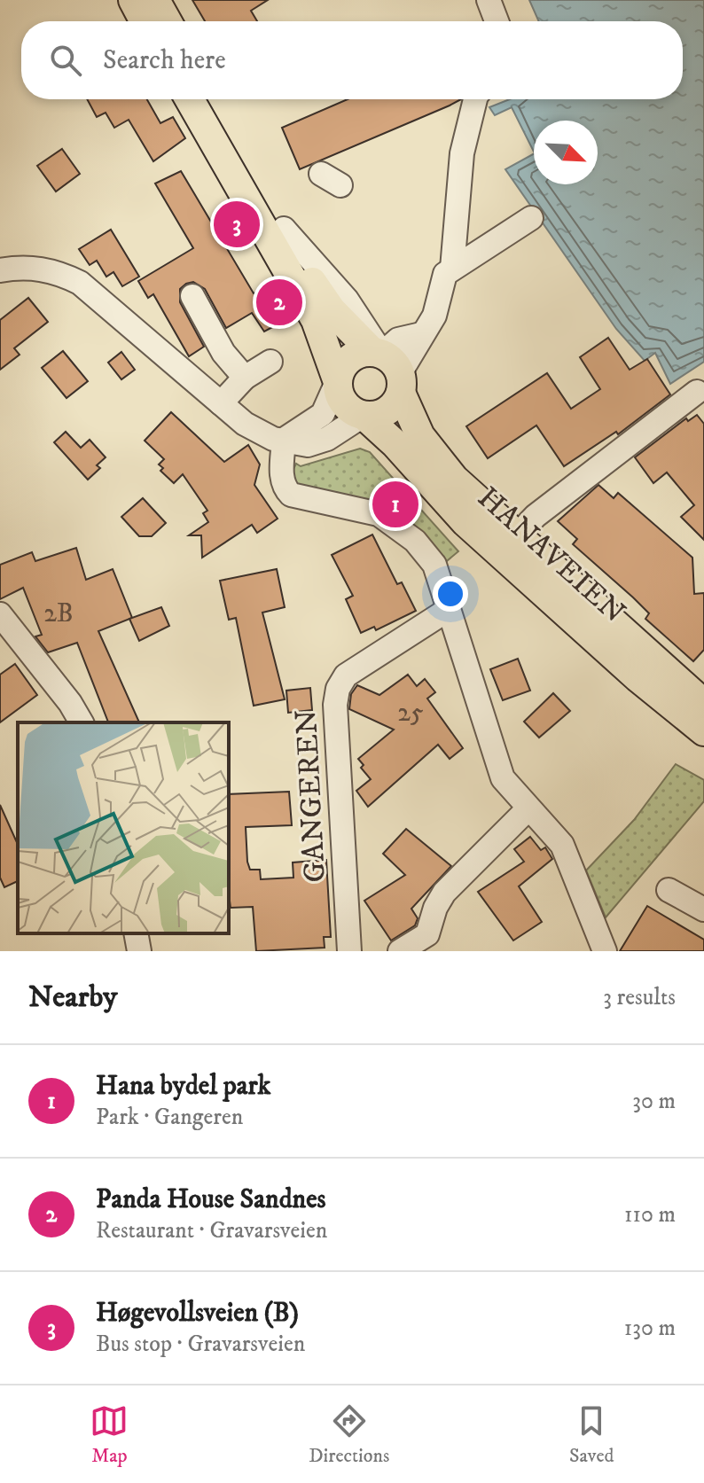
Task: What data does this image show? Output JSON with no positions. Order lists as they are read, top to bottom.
{
  "streets": {
    "main road": ["HANAVEIEN"],
    "street": ["GANGEREN"]
  },
  "house_numbers": ["2B", "25"],
  "north": "bottom right",
  "page": {
    "search": "Search here",
    "pins": ["3", "2", "1"],
    "heading": ["Nearby", "3 results"],
    "list": [
      {
        "mark": "1",
        "name": "Hana bydel park",
        "note": "Park · Gangeren",
        "value": "30 m"
      },
      {
        "mark": "2",
        "name": "Panda House Sandnes",
        "note": "Restaurant · Gravarsveien",
        "value": "110 m"
      },
      {
        "mark": "3",
        "name": "Høgevollsveien (B)",
        "note": "Bus stop · Gravarsveien",
        "value": "130 m"
      }
    ],
    "nav": ["Map", "Directions", "Saved"]
  }
}
